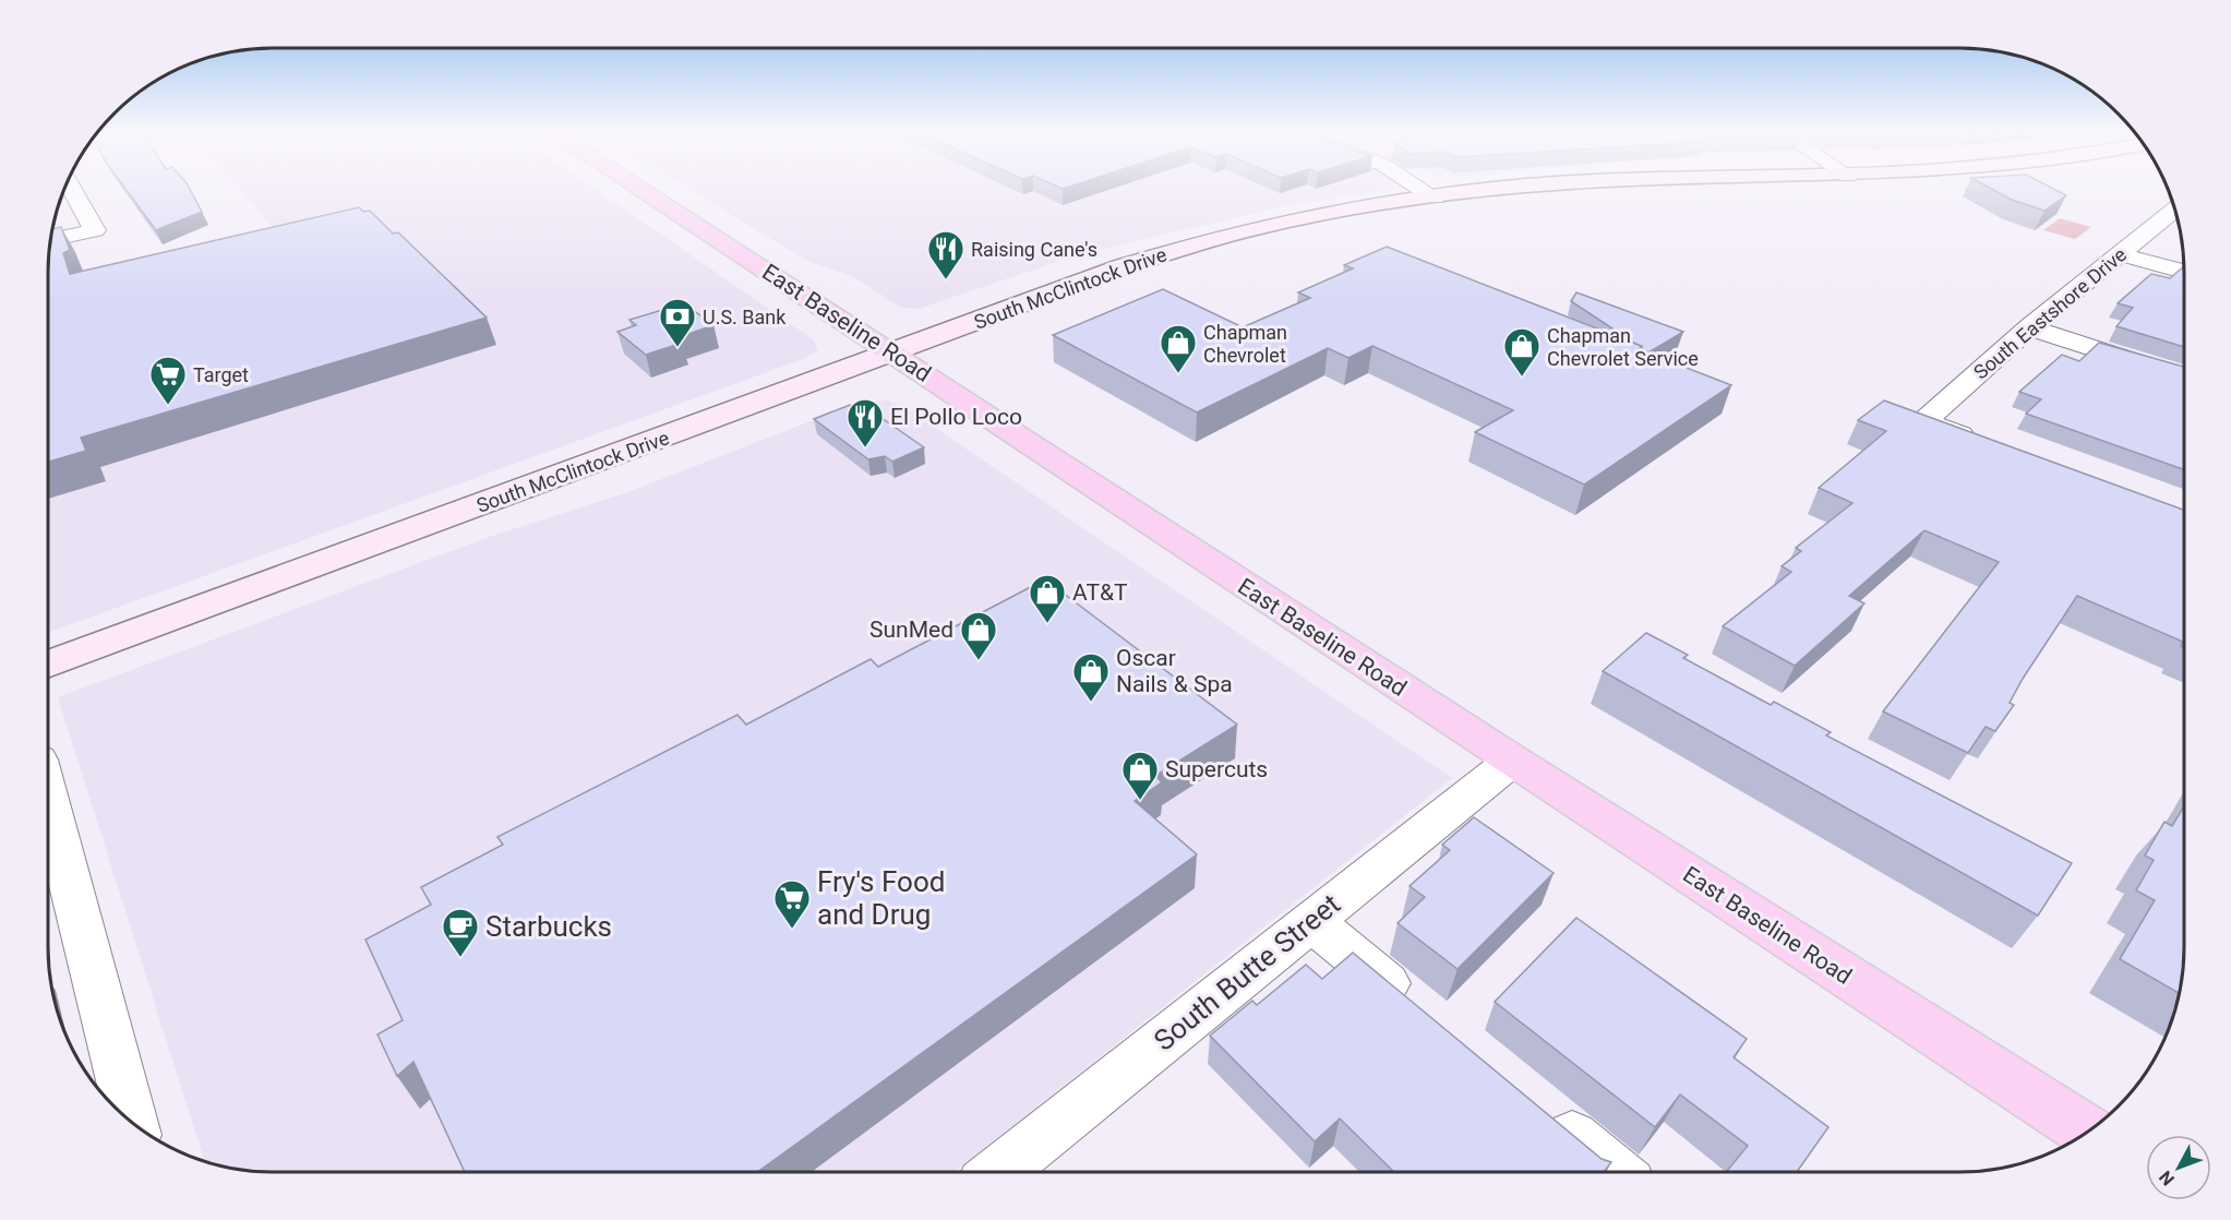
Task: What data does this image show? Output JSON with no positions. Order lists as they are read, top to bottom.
{
  "streets": {
    "main road": ["South McClintock Drive", "East Baseline Road"],
    "street": ["South Eastshore Drive", "South Butte Street"]
  },
  "crossings": [
    ["South McClintock Drive", "East Baseline Road"],
    ["East Baseline Road", "South Butte Street"]
  ],
  "places": {
    "restaurant": ["Raising Cane's", "El Pollo Loco"],
    "bank": ["U.S. Bank"],
    "shop": [
      "Chapman Chevrolet",
      "Chapman Chevrolet Service",
      "AT&T",
      "SunMed",
      "Oscar Nails & Spa",
      "Supercuts"
    ],
    "supermarket": ["Target", "Fry's Food and Drug"],
    "cafe": ["Starbucks"]
  },
  "north": "bottom left"
}
